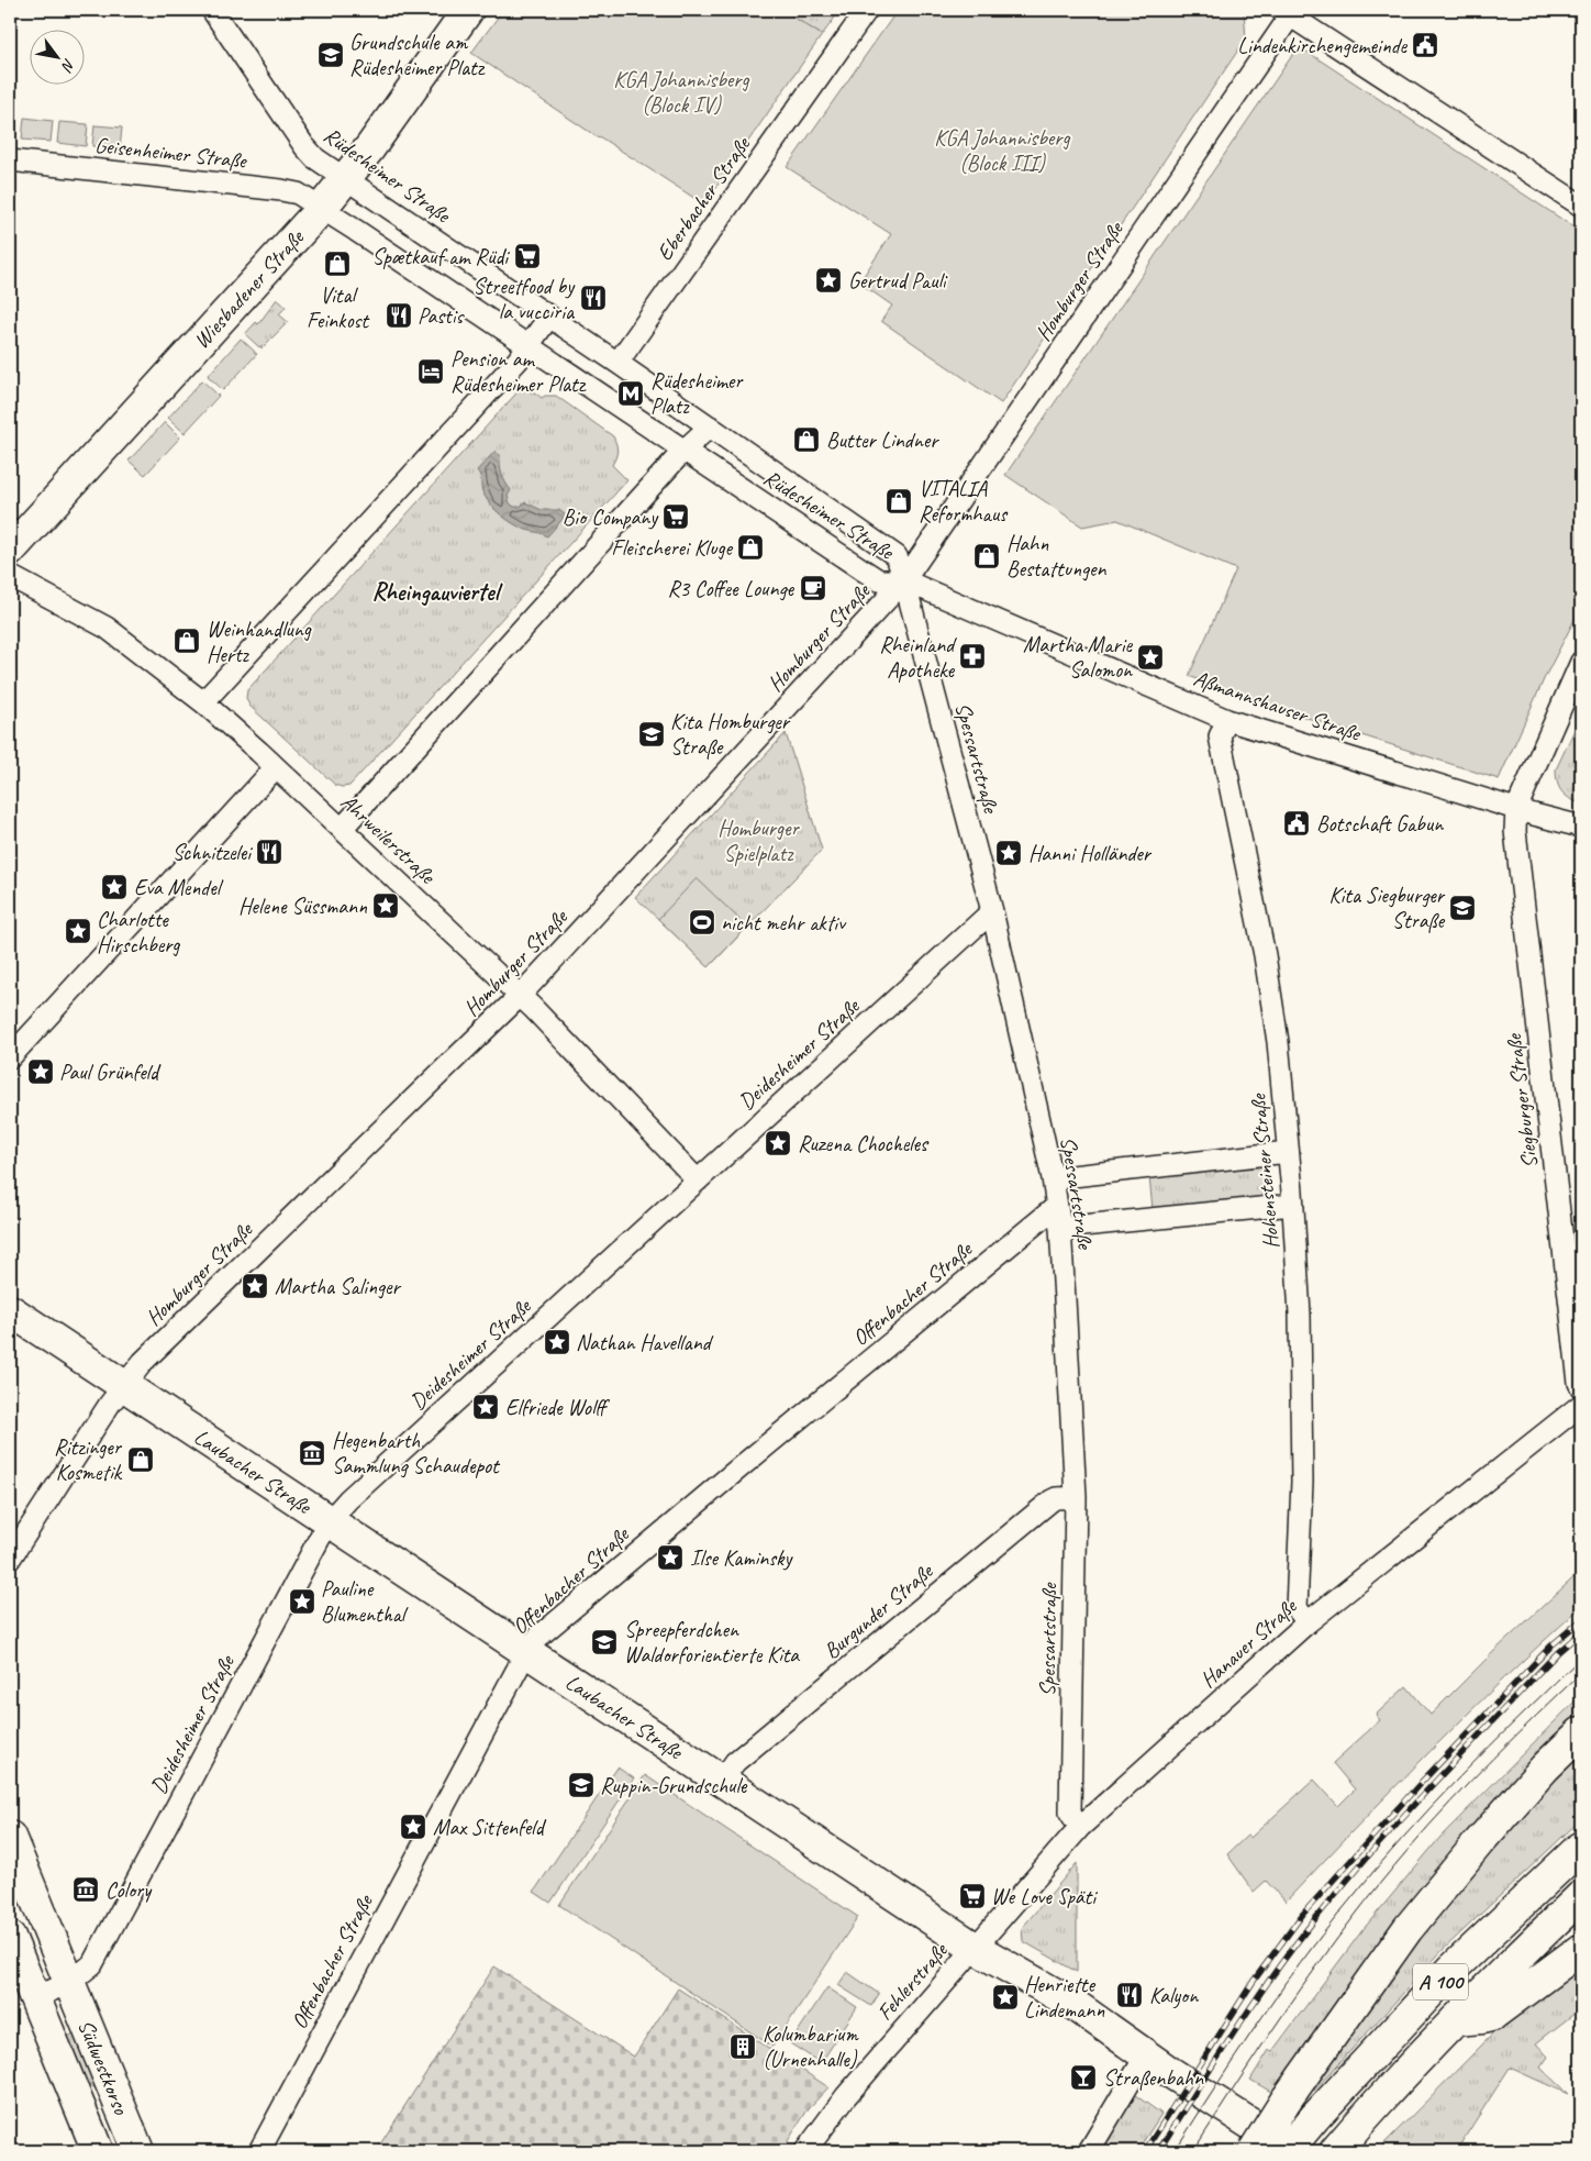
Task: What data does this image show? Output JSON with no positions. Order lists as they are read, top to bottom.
{
  "streets": {
    "main road": [
      "Wiesbadener Straße",
      "Laubacher Straße",
      "A 100",
      "Südwestkorso"
    ],
    "street": [
      "Geisenheimer Straße",
      "Rüdesheimer Straße",
      "Eberbacher Straße",
      "Homburger Straße",
      "Aßmannshauser Straße",
      "Spessartstraße",
      "Ahrweilerstraße",
      "Deidesheimer Straße",
      "Siegburger Straße",
      "Hohensteiner Straße",
      "Offenbacher Straße",
      "Burgunder Straße",
      "Hanauer Straße",
      "Fehlerstraße"
    ]
  },
  "crossings": [
    ["Geisenheimer Straße", "Rüdesheimer Straße"],
    ["Geisenheimer Straße", "Wiesbadener Straße"],
    ["Rüdesheimer Straße", "Eberbacher Straße"],
    ["Rüdesheimer Straße", "Homburger Straße"],
    ["Rüdesheimer Straße", "Wiesbadener Straße"],
    ["Rüdesheimer Straße", "Aßmannshauser Straße"],
    ["Rüdesheimer Straße", "Spessartstraße"],
    ["Homburger Straße", "Aßmannshauser Straße"],
    ["Homburger Straße", "Spessartstraße"],
    ["Homburger Straße", "Ahrweilerstraße"],
    ["Homburger Straße", "Laubacher Straße"],
    ["Aßmannshauser Straße", "Spessartstraße"],
    ["Aßmannshauser Straße", "Siegburger Straße"],
    ["Aßmannshauser Straße", "Hohensteiner Straße"],
    ["Spessartstraße", "Deidesheimer Straße"],
    ["Spessartstraße", "Offenbacher Straße"],
    ["Spessartstraße", "Burgunder Straße"],
    ["Spessartstraße", "Hanauer Straße"],
    ["Ahrweilerstraße", "Deidesheimer Straße"],
    ["Deidesheimer Straße", "Laubacher Straße"],
    ["Deidesheimer Straße", "Südwestkorso"],
    ["Hohensteiner Straße", "Hanauer Straße"],
    ["Offenbacher Straße", "Laubacher Straße"],
    ["Laubacher Straße", "Burgunder Straße"],
    ["Laubacher Straße", "Hanauer Straße"],
    ["Laubacher Straße", "Fehlerstraße"],
    ["Hanauer Straße", "Fehlerstraße"]
  ],
  "districts": ["Rheingauviertel"],
  "parks": ["KGA Johannisberg (Block IV)", "KGA Johannisberg (Block III)", "Homburger Spielplatz"],
  "places": {
    "public building": ["Lindenkirchengemeinde", "Botschaft Gabun"],
    "school or university": [
      "Grundschule am Rüdesheimer Platz",
      "Kita Homburger Straße",
      "Kita Siegburger Straße",
      "Spreepferdchen Waldorforientierte Kita",
      "Ruppin-Grundschule"
    ],
    "supermarket": ["Spætkauf am Rüdi", "Bio Company", "We Love Späti"],
    "shop": [
      "Vital Feinkost",
      "Butter Lindner",
      "VITALIA Reformhaus",
      "Fleischerei Kluge",
      "Hahn Bestattungen",
      "Weinhandlung Hertz",
      "Ritzinger Kosmetik"
    ],
    "place": [
      "Gertrud Pauli",
      "Martha Marie Salomon",
      "Hanni Holländer",
      "Eva Mendel",
      "Helene Süssmann",
      "Charlotte Hirschberg",
      "Paul Grünfeld",
      "Ruzena Chocheles",
      "Martha Salinger",
      "Nathan Havelland",
      "Elfriede Wolff",
      "Ilse Kaminsky",
      "Pauline Blumenthal",
      "Max Sittenfeld",
      "Henriette Lindemann"
    ],
    "restaurant": [
      "Streetfood by la vucciria",
      "Pastis",
      "Schnitzelei",
      "Kalyon"
    ],
    "hotel": ["Pension am Rüdesheimer Platz"],
    "metro station": ["Rüdesheimer Platz"],
    "cafe": ["R3 Coffee Lounge"],
    "pharmacy": ["Rheinland Apotheke"],
    "sports": ["nicht mehr aktiv"],
    "museum": ["Hegenbarth Sammlung Schaudepot", "Colory"],
    "building": ["Kolumbarium (Urnenhalle)"],
    "bar": ["Straßenbahn"]
  },
  "north": "bottom right"
}
